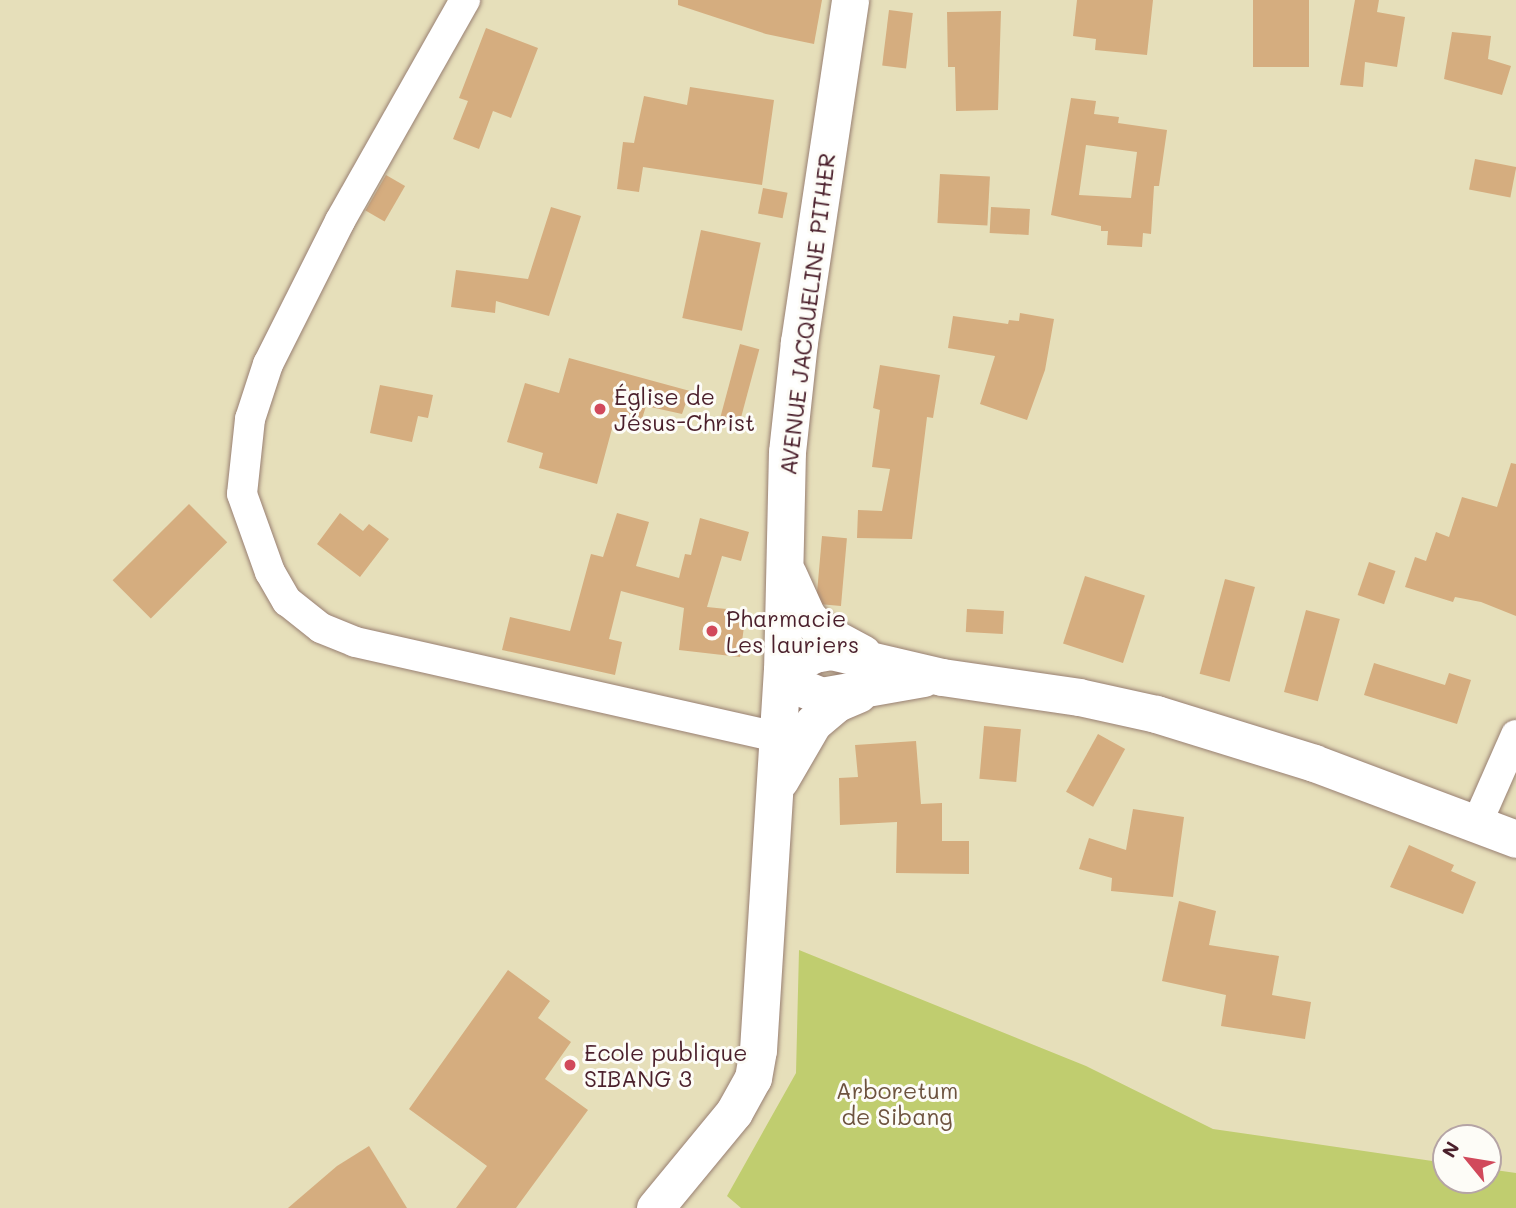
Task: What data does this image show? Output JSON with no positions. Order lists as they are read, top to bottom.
{
  "streets": {
    "street": ["AVENUE JACQUELINE PITHER"]
  },
  "parks": ["Arboretum de Sibang"],
  "places": ["Église de Jésus-Christ", "Pharmacie Les lauriers", "Ecole publique SIBANG 3"],
  "north": "top left"
}
